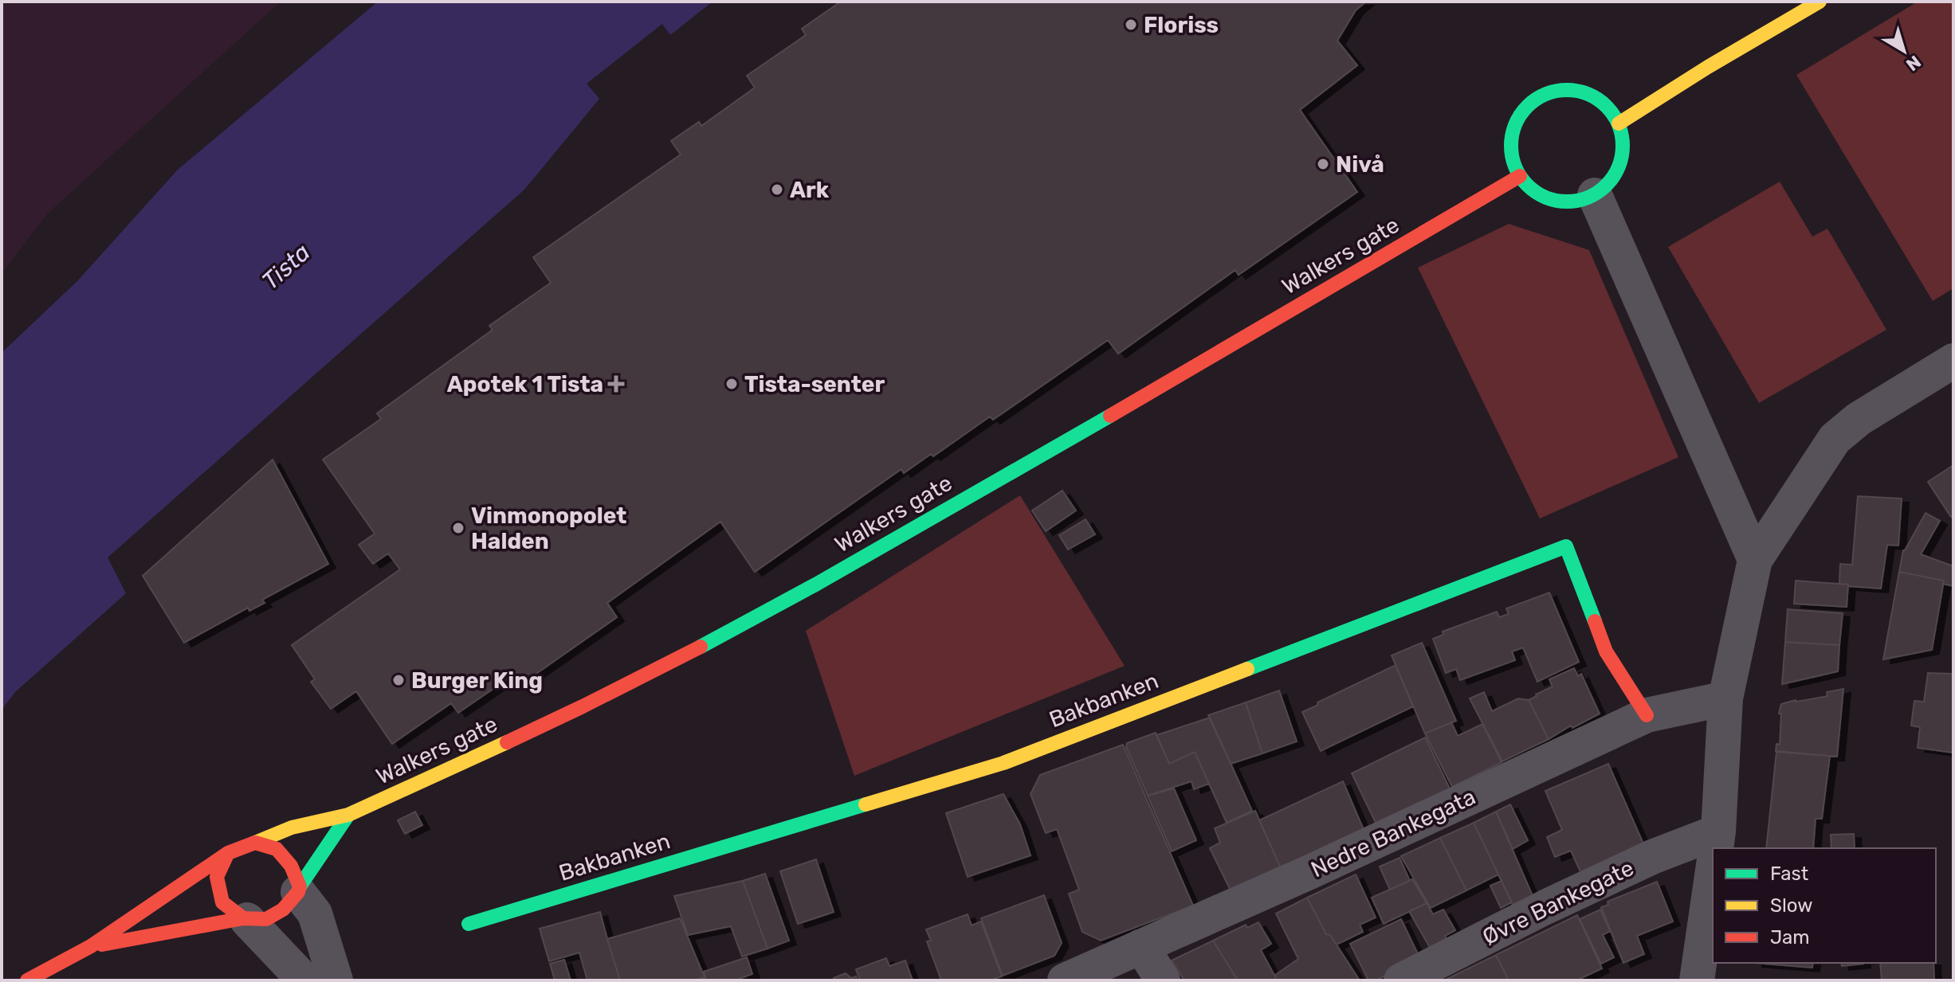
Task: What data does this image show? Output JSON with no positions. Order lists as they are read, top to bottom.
{
  "streets": {
    "street": [
      "Walkers gate",
      "Bakbanken",
      "Nedre Bankegata",
      "Øvre Bankegate"
    ]
  },
  "crossings": [
    ["Bakbanken", "Nedre Bankegata"]
  ],
  "water": ["Tista"],
  "places": {
    "other": [
      "Floriss",
      "Nivå",
      "Ark",
      "Tista-senter",
      "Vinmonopolet Halden",
      "Burger King"
    ],
    "health": ["Apotek 1 Tista"]
  },
  "legend": ["Fast", "Slow", "Jam"],
  "north": "bottom right"
}
